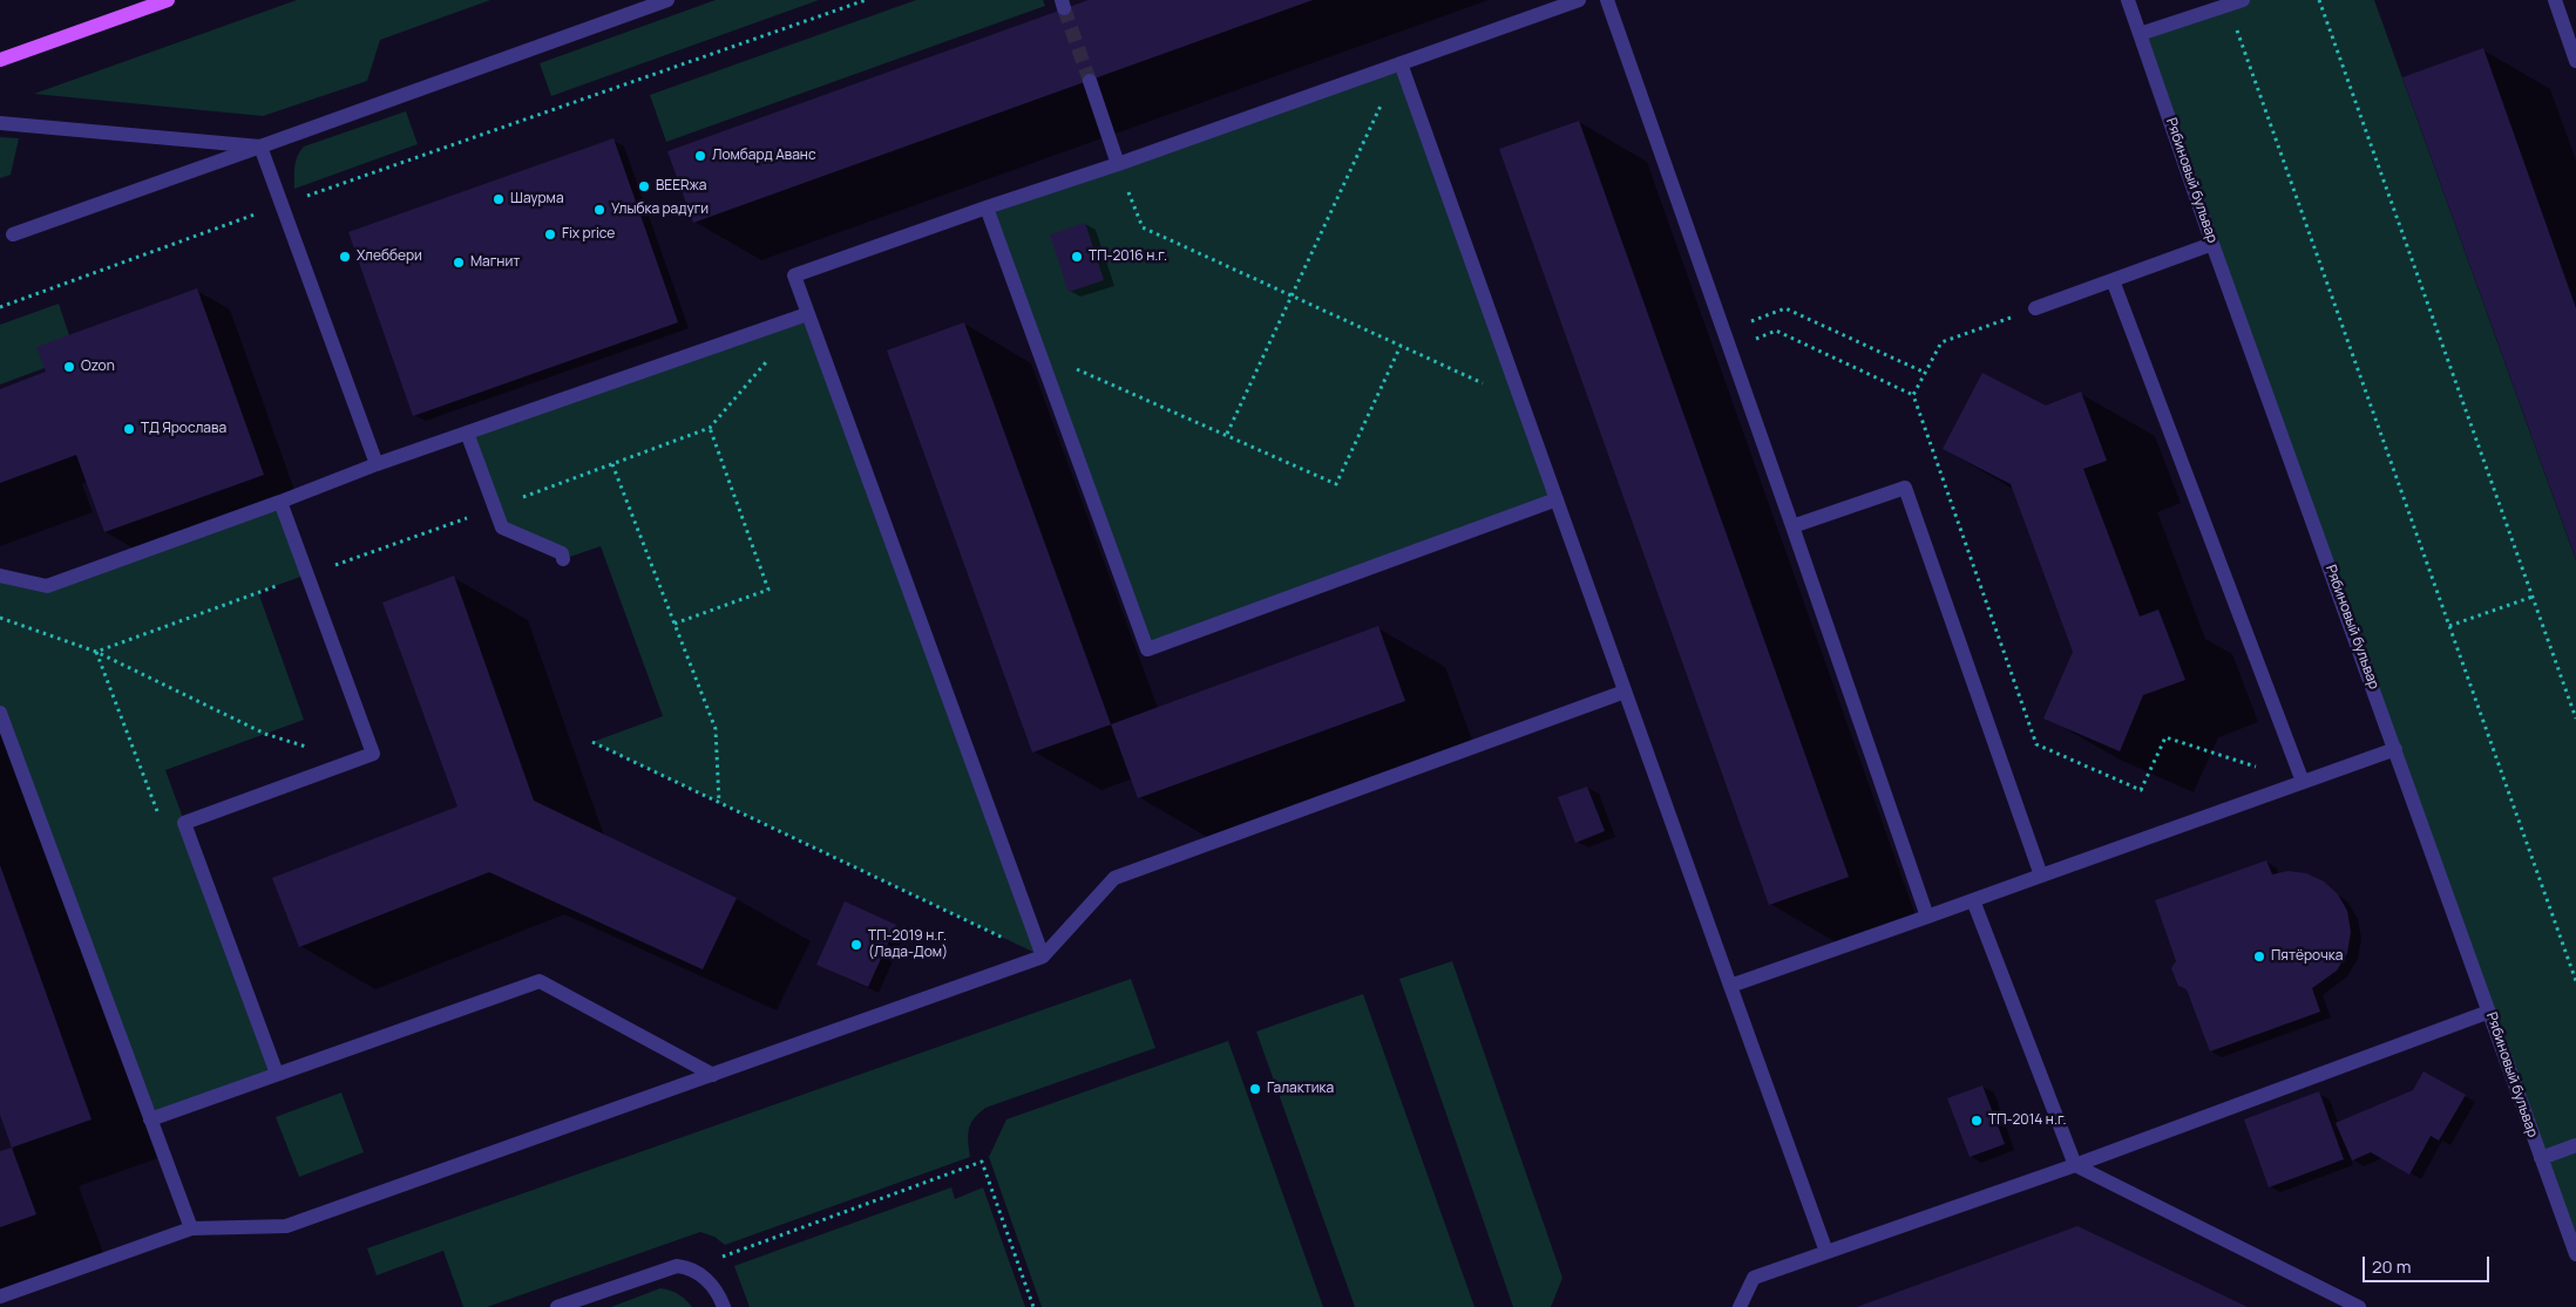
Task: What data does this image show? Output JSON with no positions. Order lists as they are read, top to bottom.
{
  "streets": {
    "street": ["Рябиновый бульвар"]
  },
  "places": [
    "Ломбард Аванс",
    "BEERжа",
    "Шаурма",
    "Улыбка радуги",
    "Fix price",
    "Хлеббери",
    "ТП-2016 н.г.",
    "Магнит",
    "Ozon",
    "ТД Ярослава",
    "ТП-2019 н.г. (Лада-Дом)",
    "Пятёрочка",
    "Галактика",
    "ТП-2014 н.г."
  ],
  "scale_bar": "20 m"
}
